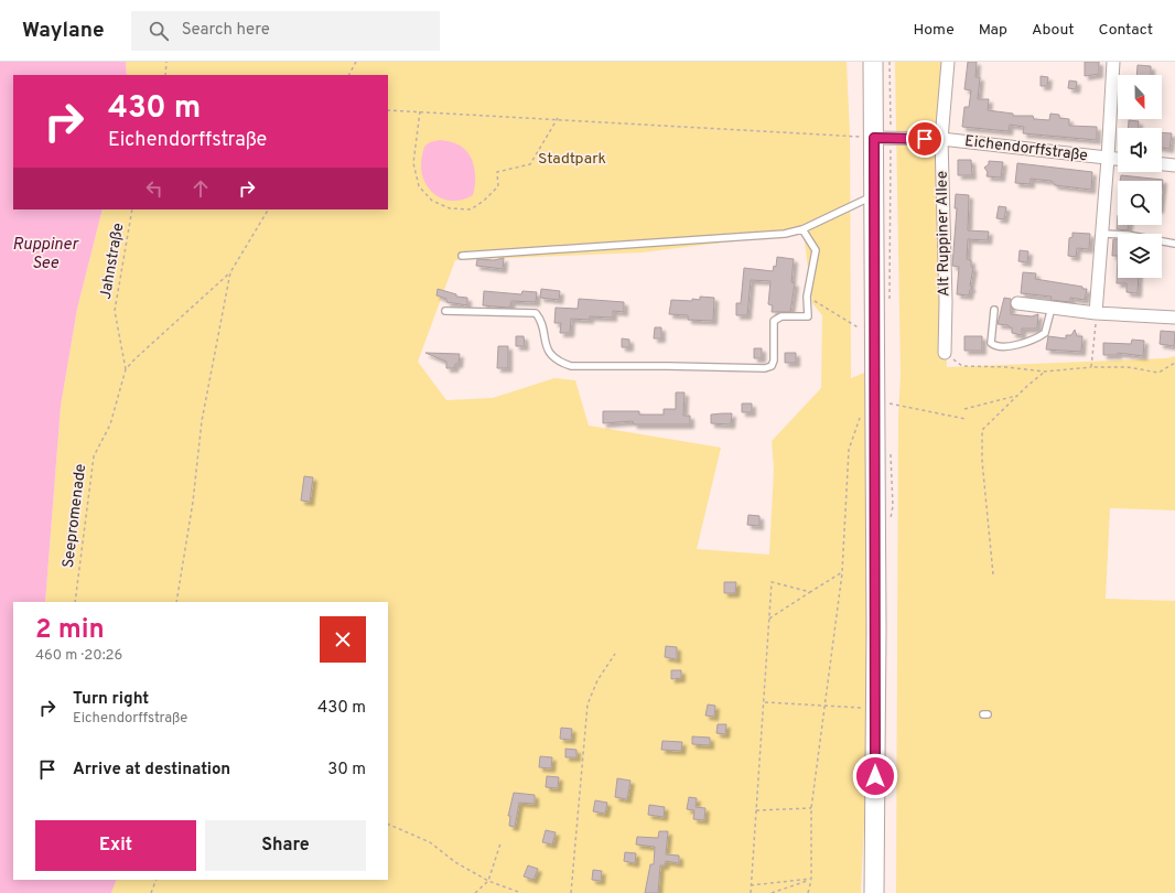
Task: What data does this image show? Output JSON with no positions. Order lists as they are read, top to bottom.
{
  "streets": {
    "street": ["Eichendorffstraße", "Alt Ruppiner Allee"],
    "path": ["Jahnstraße", "Seepromenade"]
  },
  "crossings": [
    ["Eichendorffstraße", "Alt Ruppiner Allee"],
    ["Jahnstraße", "Seepromenade"]
  ],
  "water": ["Ruppiner See"],
  "parks": ["Stadtpark"],
  "north": "bottom",
  "page": {
    "header": "Waylane",
    "search": "Search here",
    "nav": [
      "Home",
      "Map",
      "About",
      "Contact"
    ],
    "turn": ["430 m", "Eichendorffstraße"],
    "heading": ["2 min", "460 m · 20:26"],
    "list": [
      {
        "name": "Turn right",
        "note": "Eichendorffstraße",
        "value": "430 m"
      },
      {
        "name": "Arrive at destination",
        "value": "30 m"
      }
    ],
    "buttons": ["Exit", "Share"]
  }
}
